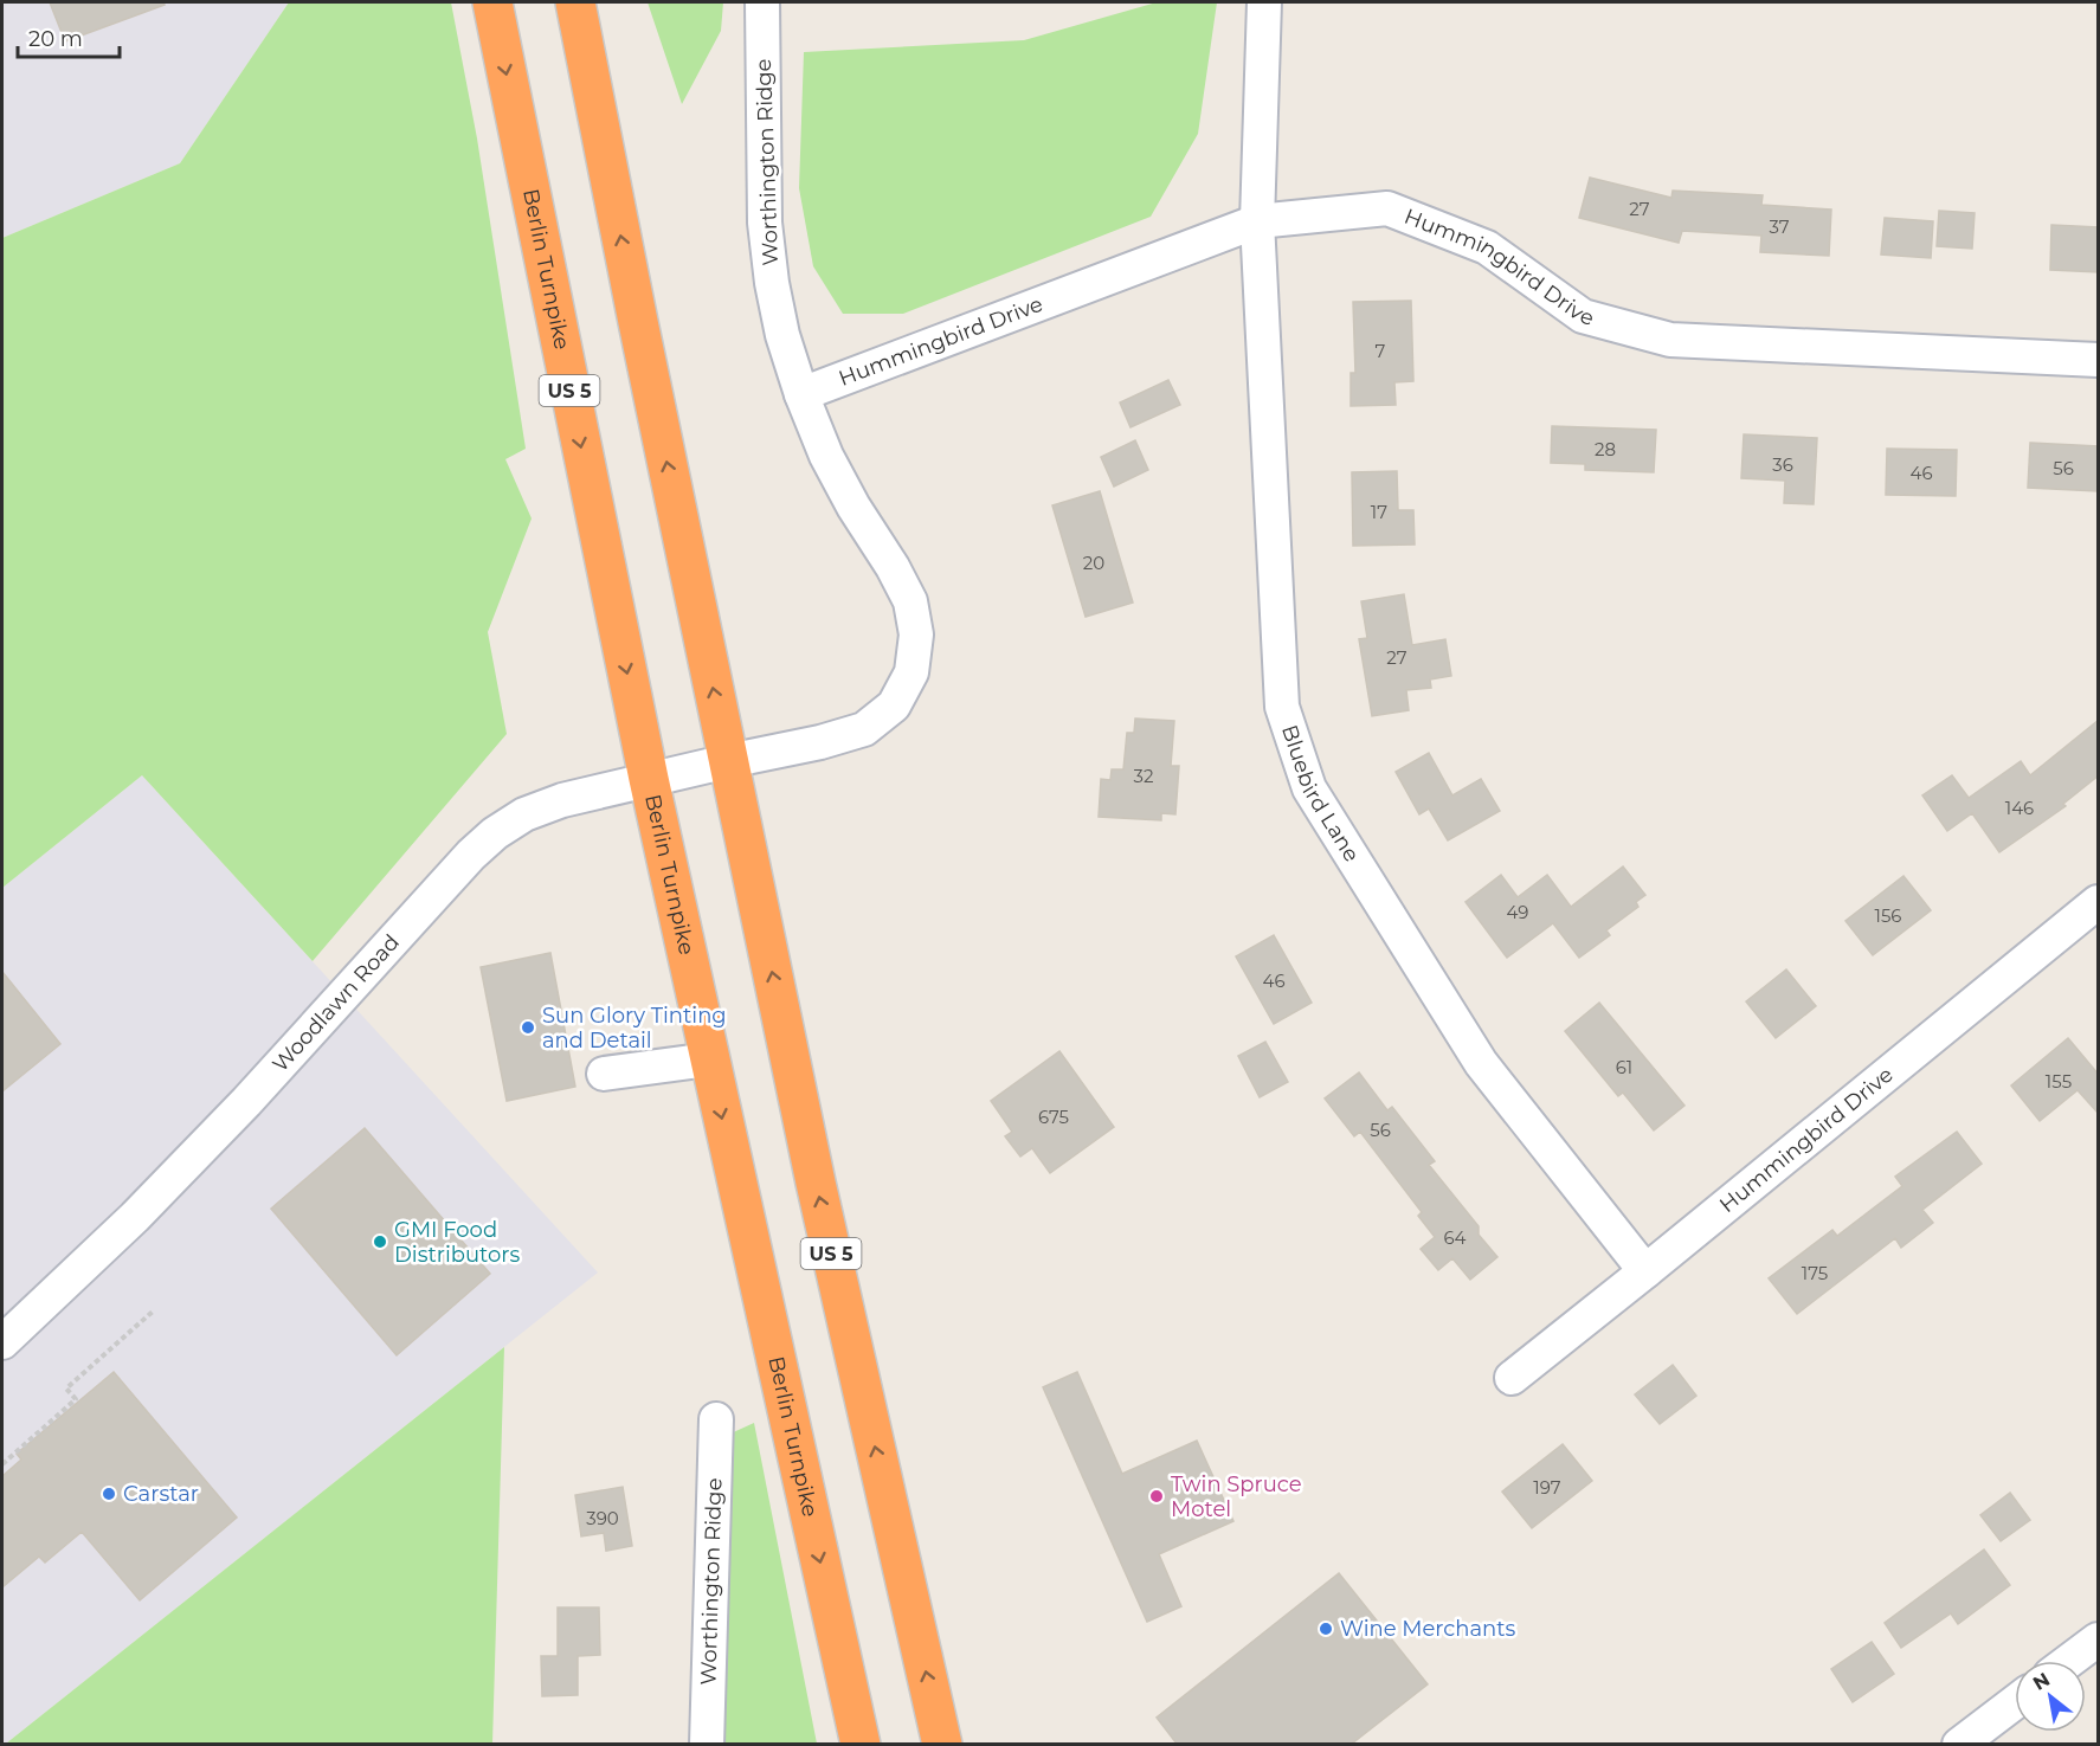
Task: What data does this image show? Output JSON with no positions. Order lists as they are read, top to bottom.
{
  "streets": {
    "highway": ["Berlin Turnpike", "US 5"],
    "street": [
      "Worthington Ridge",
      "Hummingbird Drive",
      "Bluebird Lane",
      "Woodlawn Road"
    ]
  },
  "crossings": [
    ["Worthington Ridge", "Hummingbird Drive"],
    ["Worthington Ridge", "US 5"],
    ["Worthington Ridge", "Woodlawn Road"],
    ["Hummingbird Drive", "Bluebird Lane"],
    ["Berlin Turnpike", "Woodlawn Road"],
    ["US 5", "Woodlawn Road"]
  ],
  "places": [
    "Sun Glory Tinting and Detail",
    "GMI Food Distributors",
    "Carstar",
    "Twin Spruce Motel",
    "Wine Merchants"
  ],
  "house_numbers": [
    "27",
    "37",
    "7",
    "28",
    "36",
    "56",
    "46",
    "17",
    "20",
    "27",
    "32",
    "146",
    "49",
    "156",
    "46",
    "61",
    "155",
    "675",
    "56",
    "64",
    "175",
    "197",
    "390"
  ],
  "scale_bar": "20 m",
  "north": "top left"
}
